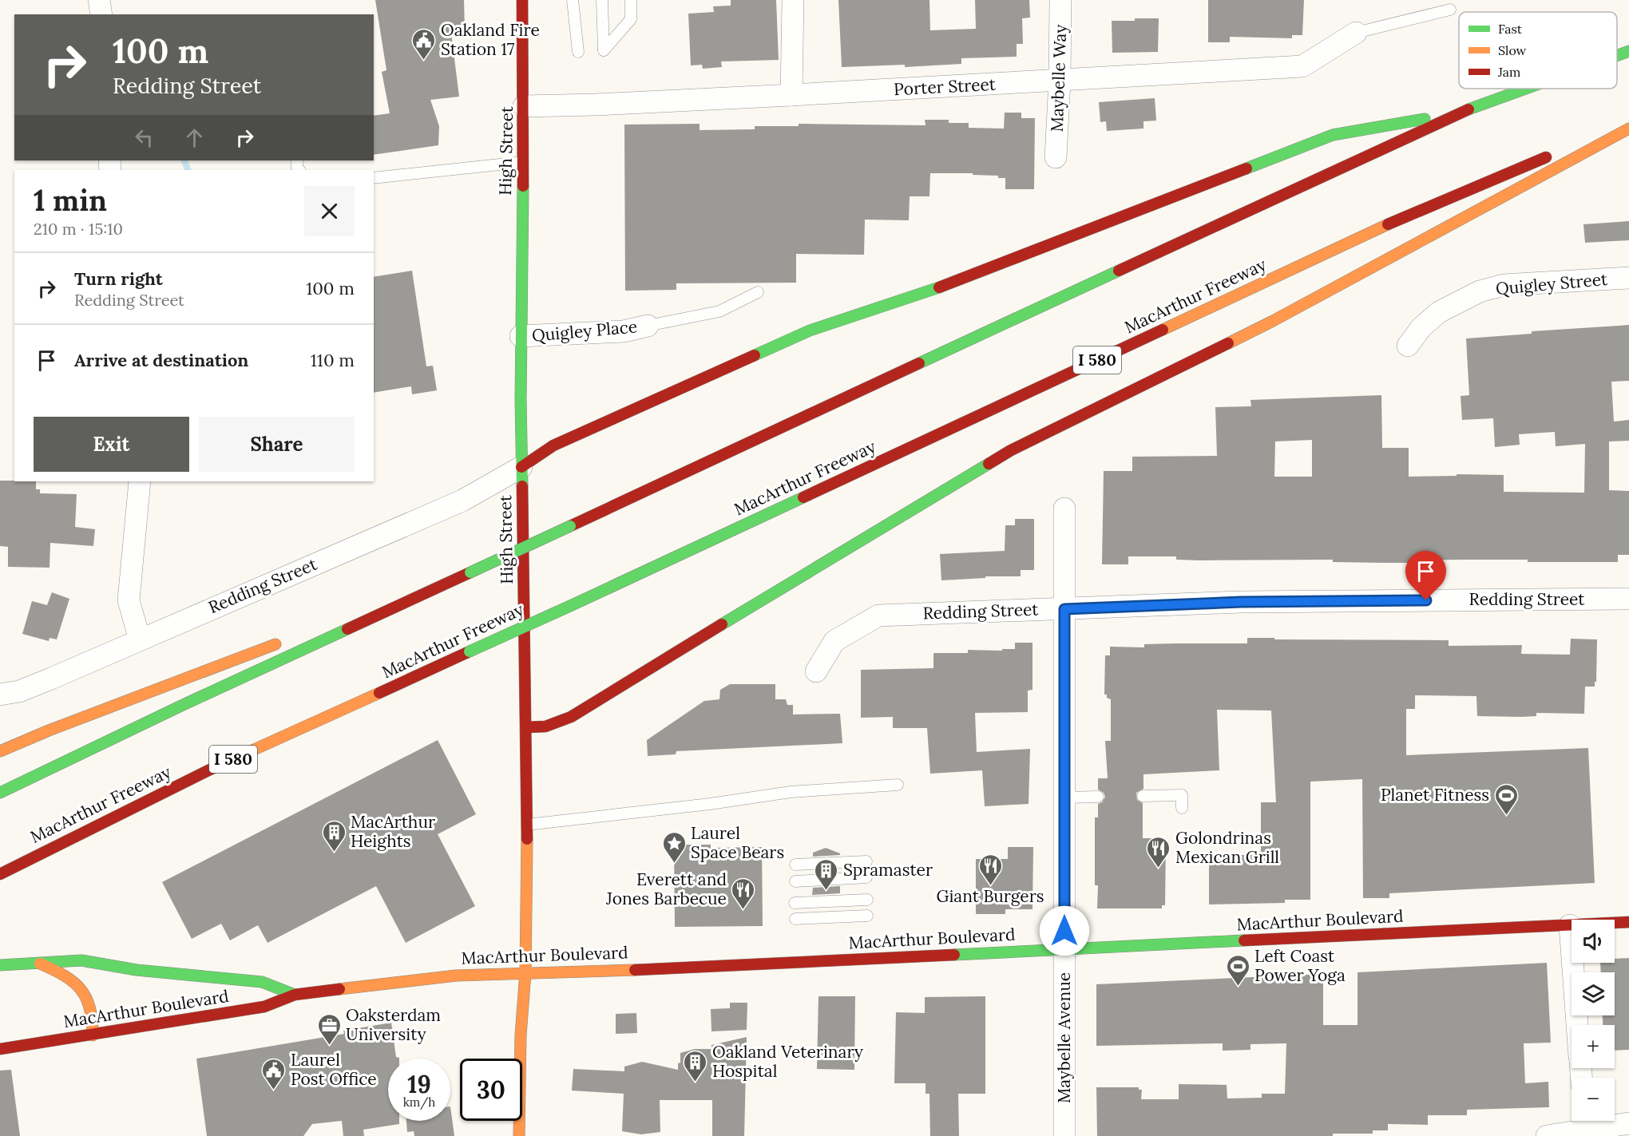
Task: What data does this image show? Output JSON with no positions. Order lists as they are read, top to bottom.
{
  "streets": {
    "main road": [
      "High Street",
      "MacArthur Freeway",
      "I 580",
      "MacArthur Boulevard"
    ],
    "street": [
      "Maybelle Way",
      "Porter Street",
      "Quigley Street",
      "Quigley Place",
      "Redding Street",
      "Maybelle Avenue"
    ]
  },
  "crossings": [
    ["Maybelle Way", "Porter Street"],
    ["Porter Street", "High Street"],
    ["High Street", "Quigley Place"],
    ["High Street", "Redding Street"],
    ["High Street", "MacArthur Boulevard"],
    ["Redding Street", "Maybelle Avenue"],
    ["MacArthur Boulevard", "Maybelle Avenue"]
  ],
  "places": {
    "public building": ["Oakland Fire Station 17", "Laurel Post Office"],
    "sports": ["Planet Fitness", "Left Coast Power Yoga"],
    "building": ["MacArthur Heights", "Spramaster", "Oakland Veterinary Hospital"],
    "place": ["Laurel Space Bears"],
    "restaurant": ["Golondrinas Mexican Grill", "Giant Burgers", "Everett and Jones Barbecue"],
    "office": ["Oaksterdam University"]
  },
  "legend": ["Fast", "Slow", "Jam"],
  "page": {
    "turn": ["100 m", "Redding Street"],
    "heading": ["1 min", "210 m · 15:10"],
    "list": [
      {
        "name": "Turn right",
        "note": "Redding Street",
        "value": "100 m"
      },
      {
        "name": "Arrive at destination",
        "value": "110 m"
      }
    ],
    "buttons": ["Exit", "Share"],
    "map_buttons": ["+", "−"],
    "speed": "19 km/h",
    "limit": "30"
  }
}
